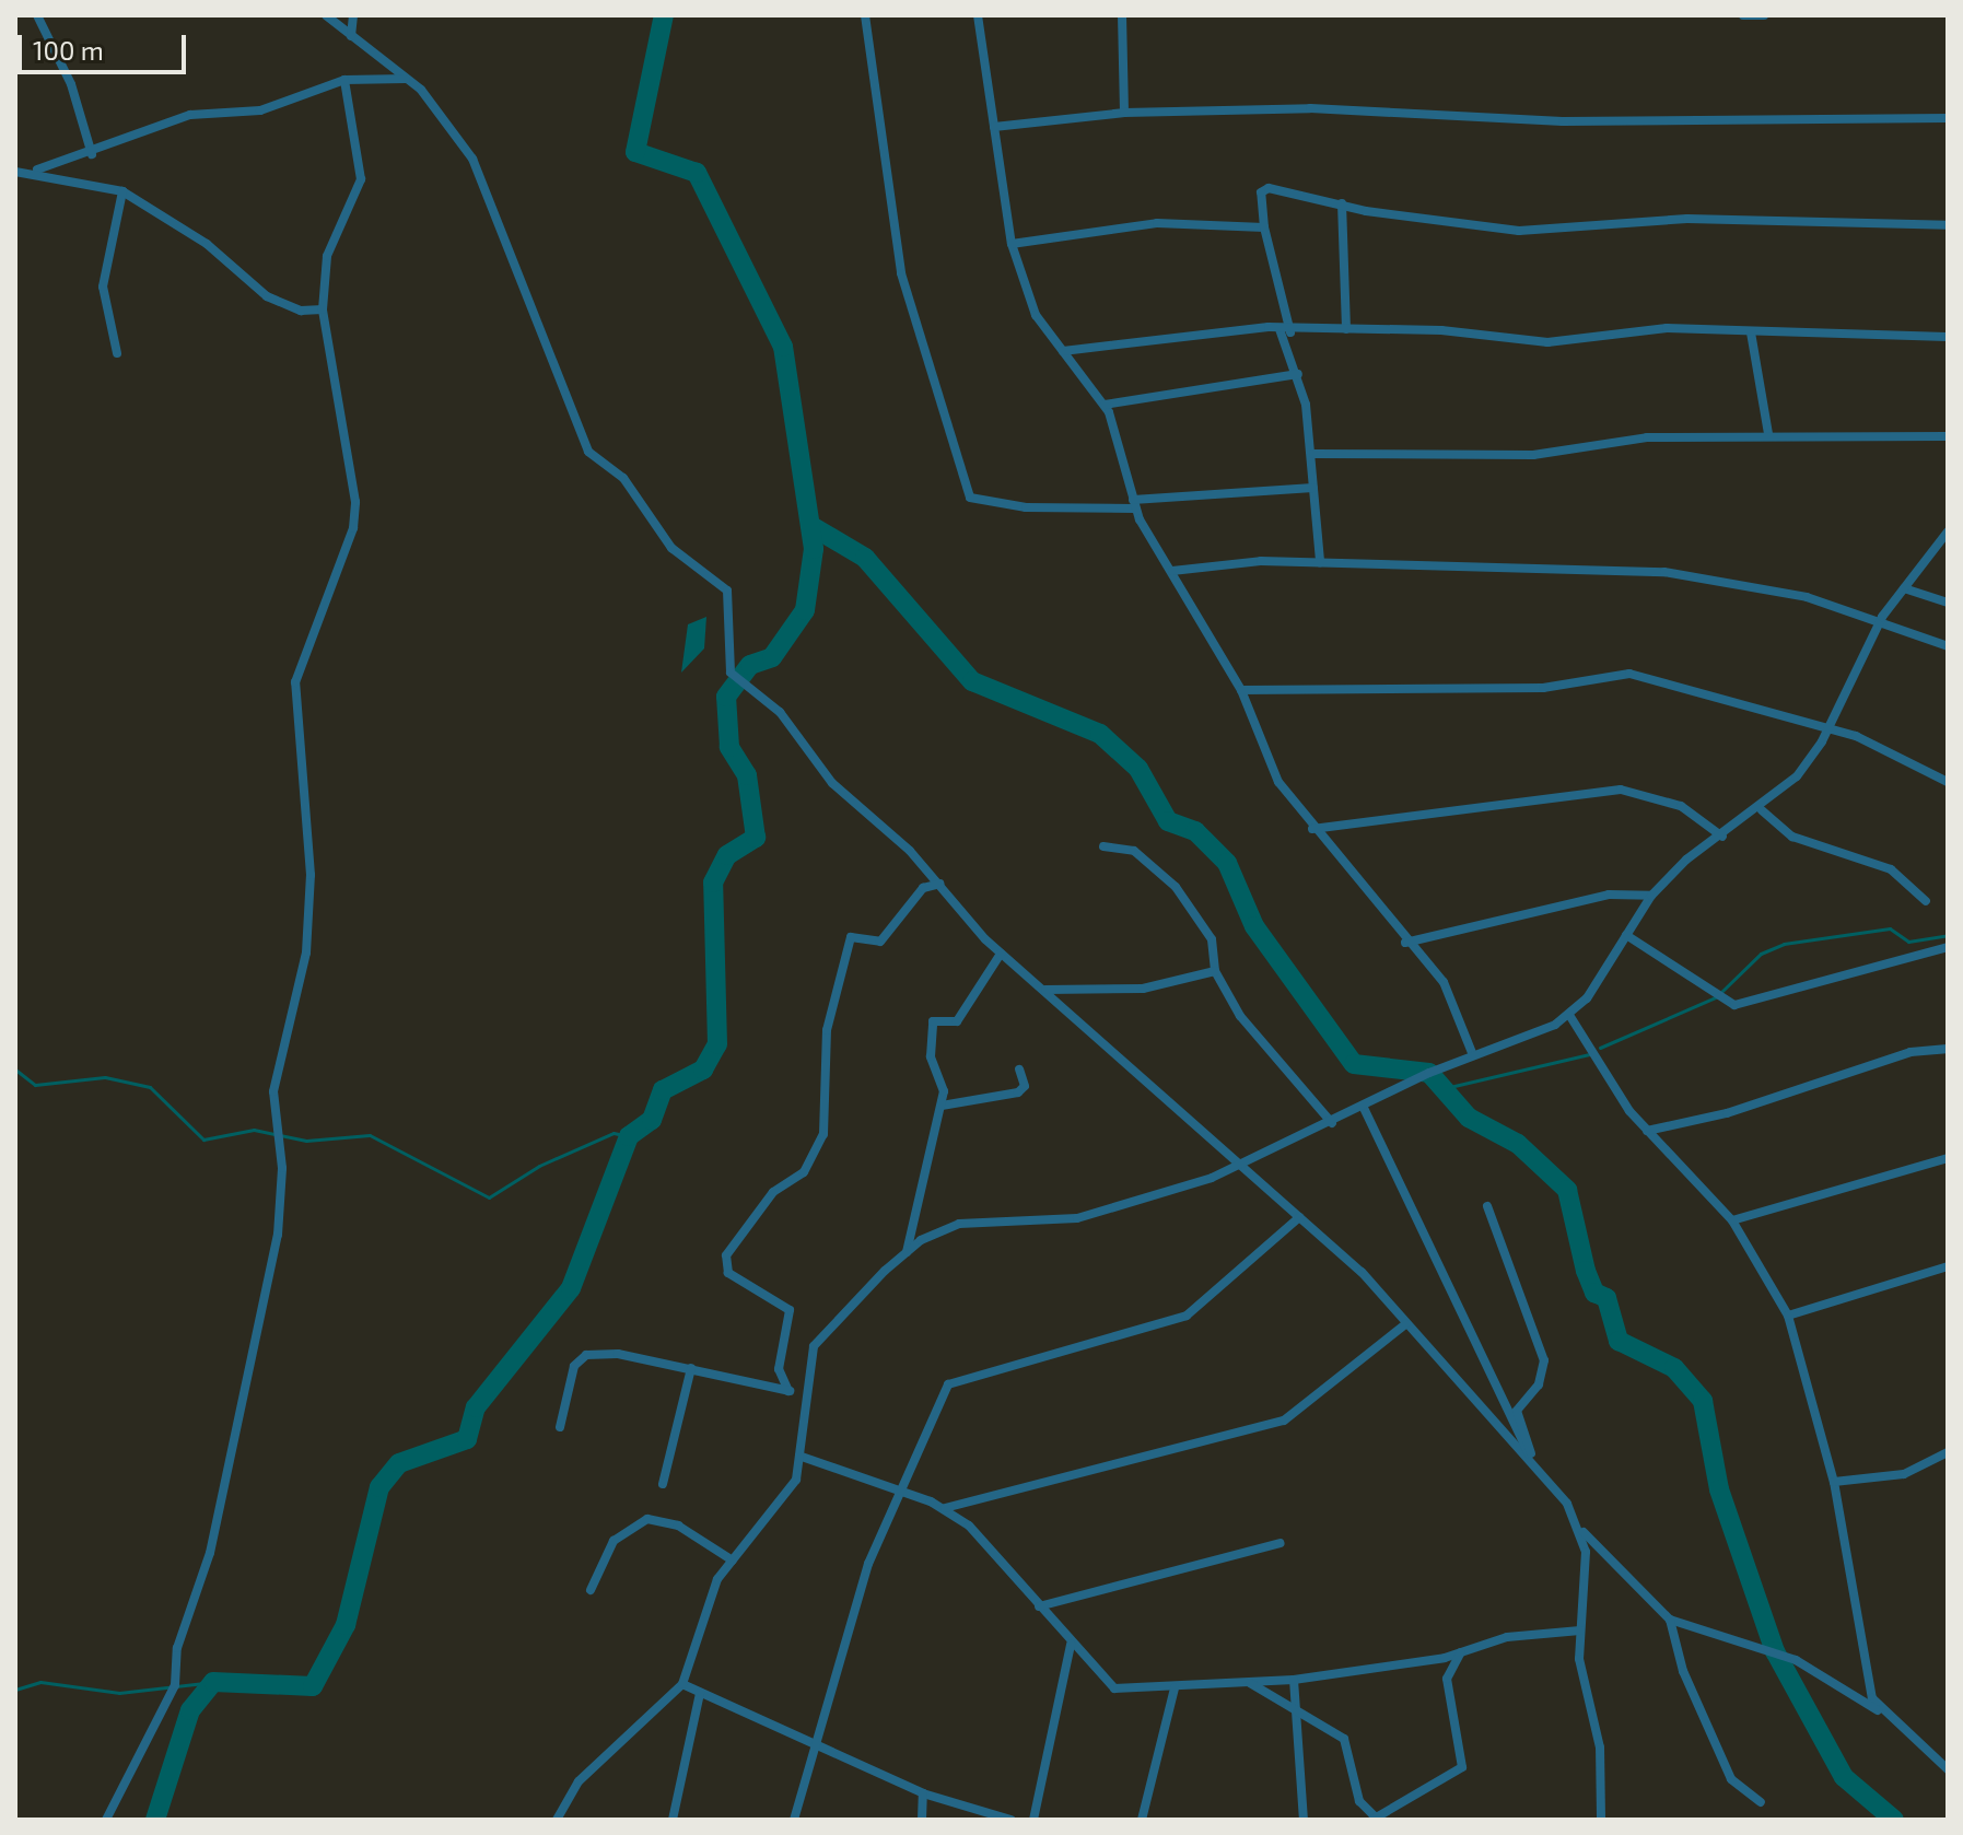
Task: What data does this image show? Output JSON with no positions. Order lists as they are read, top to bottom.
{
  "scale_bar": "100 m"
}
